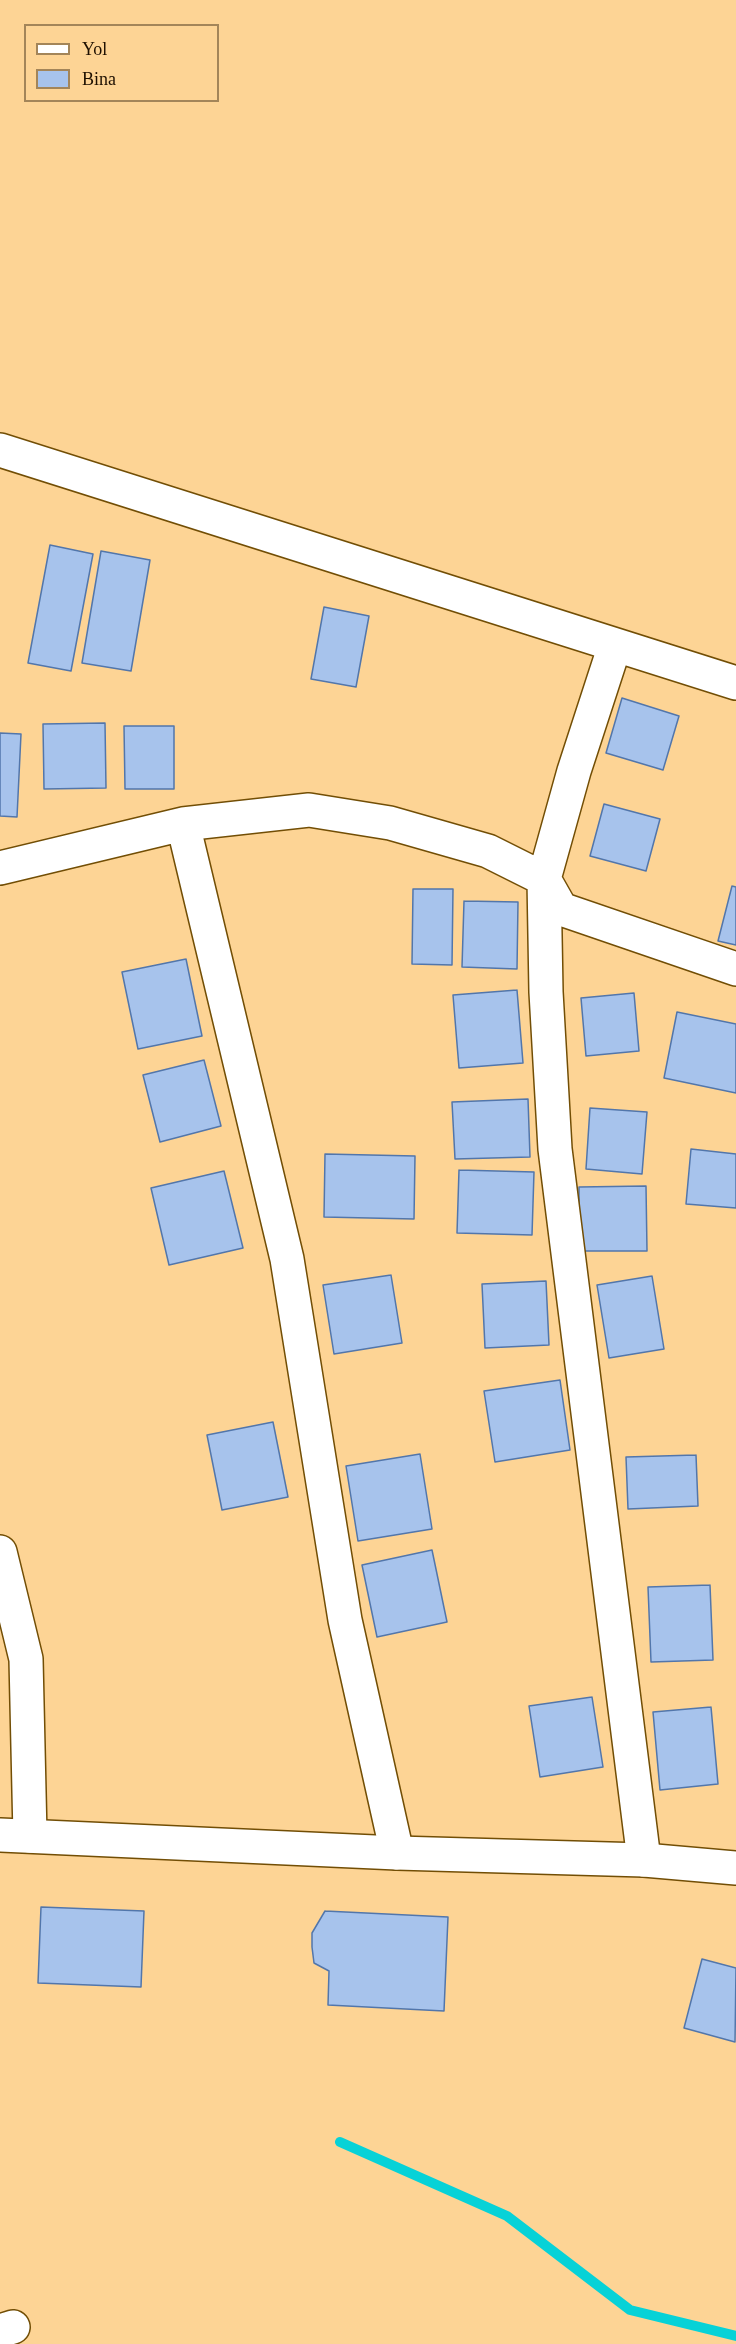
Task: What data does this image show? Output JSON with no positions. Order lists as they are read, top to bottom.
{
  "legend": ["Yol", "Bina"]
}
